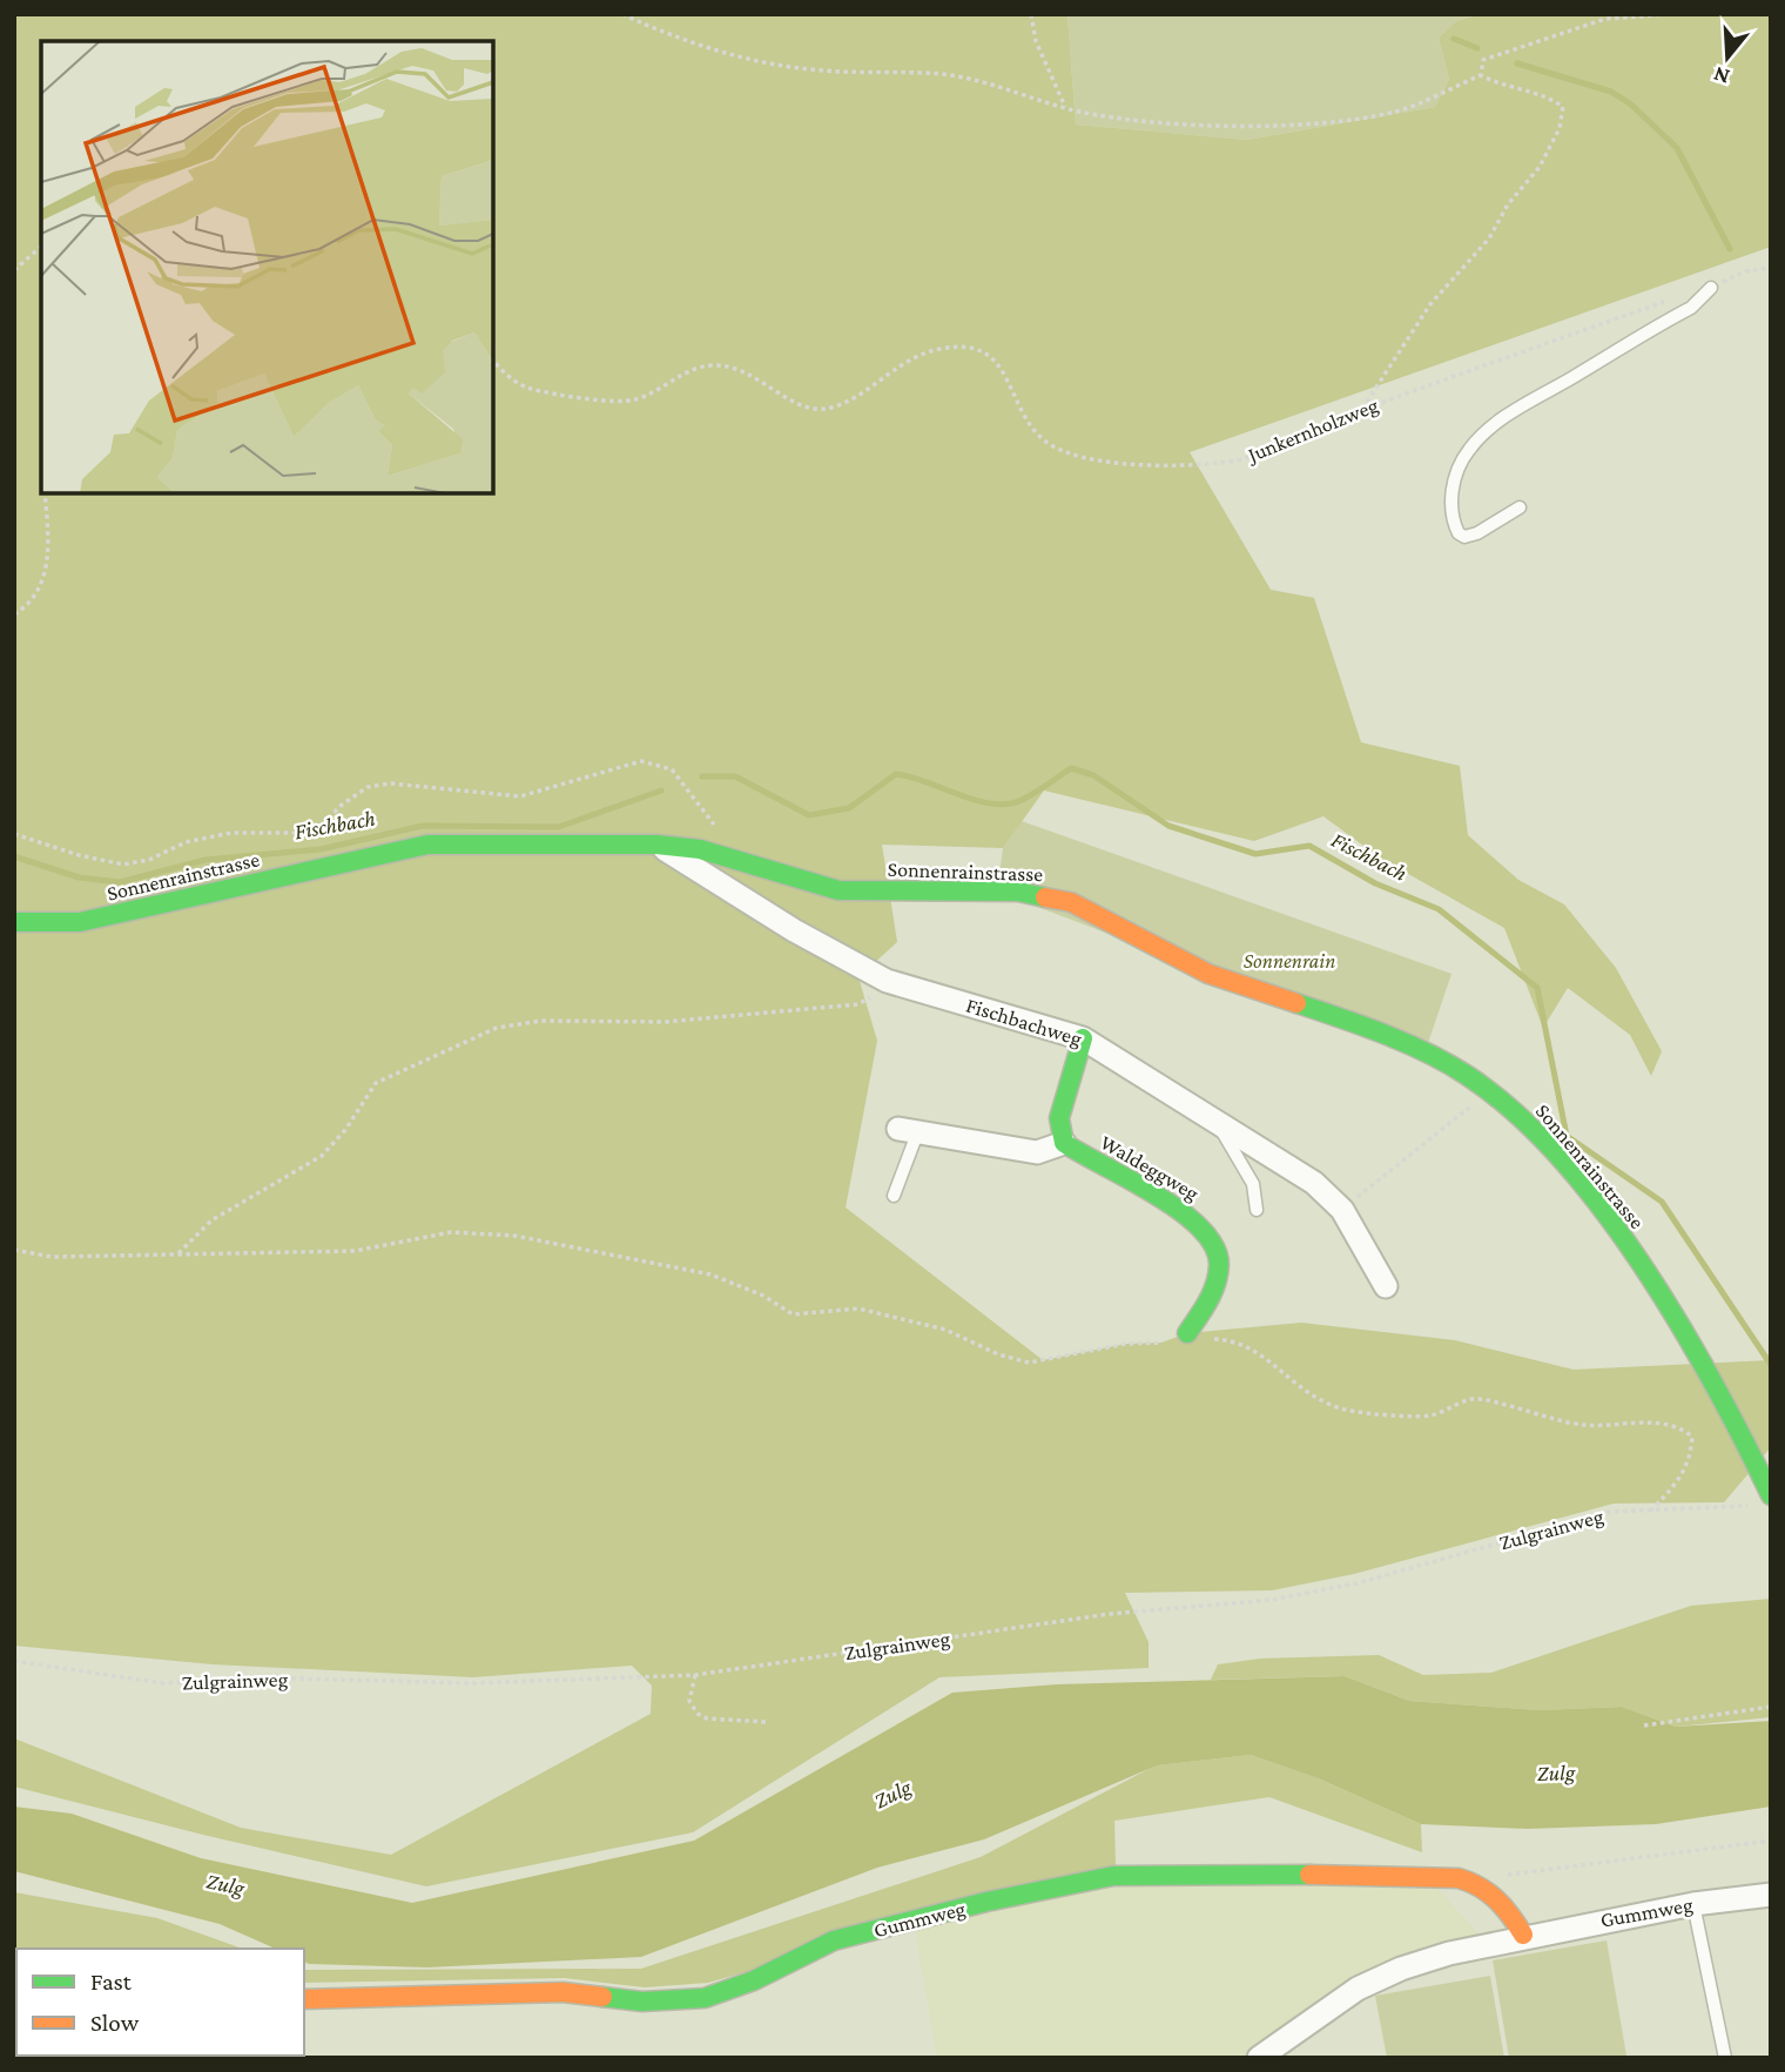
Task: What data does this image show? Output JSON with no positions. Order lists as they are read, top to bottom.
{
  "streets": {
    "street": [
      "Sonnenrainstrasse",
      "Fischbachweg",
      "Waldeggweg",
      "Gummweg"
    ],
    "path": ["Junkernholzweg", "Zulgrainweg"]
  },
  "crossings": [
    ["Sonnenrainstrasse", "Fischbachweg"],
    ["Sonnenrainstrasse", "Zulgrainweg"]
  ],
  "water": ["Fischbach", "Zulg"],
  "parks": ["Sonnenrain"],
  "legend": ["Fast", "Slow"],
  "north": "bottom"
}
